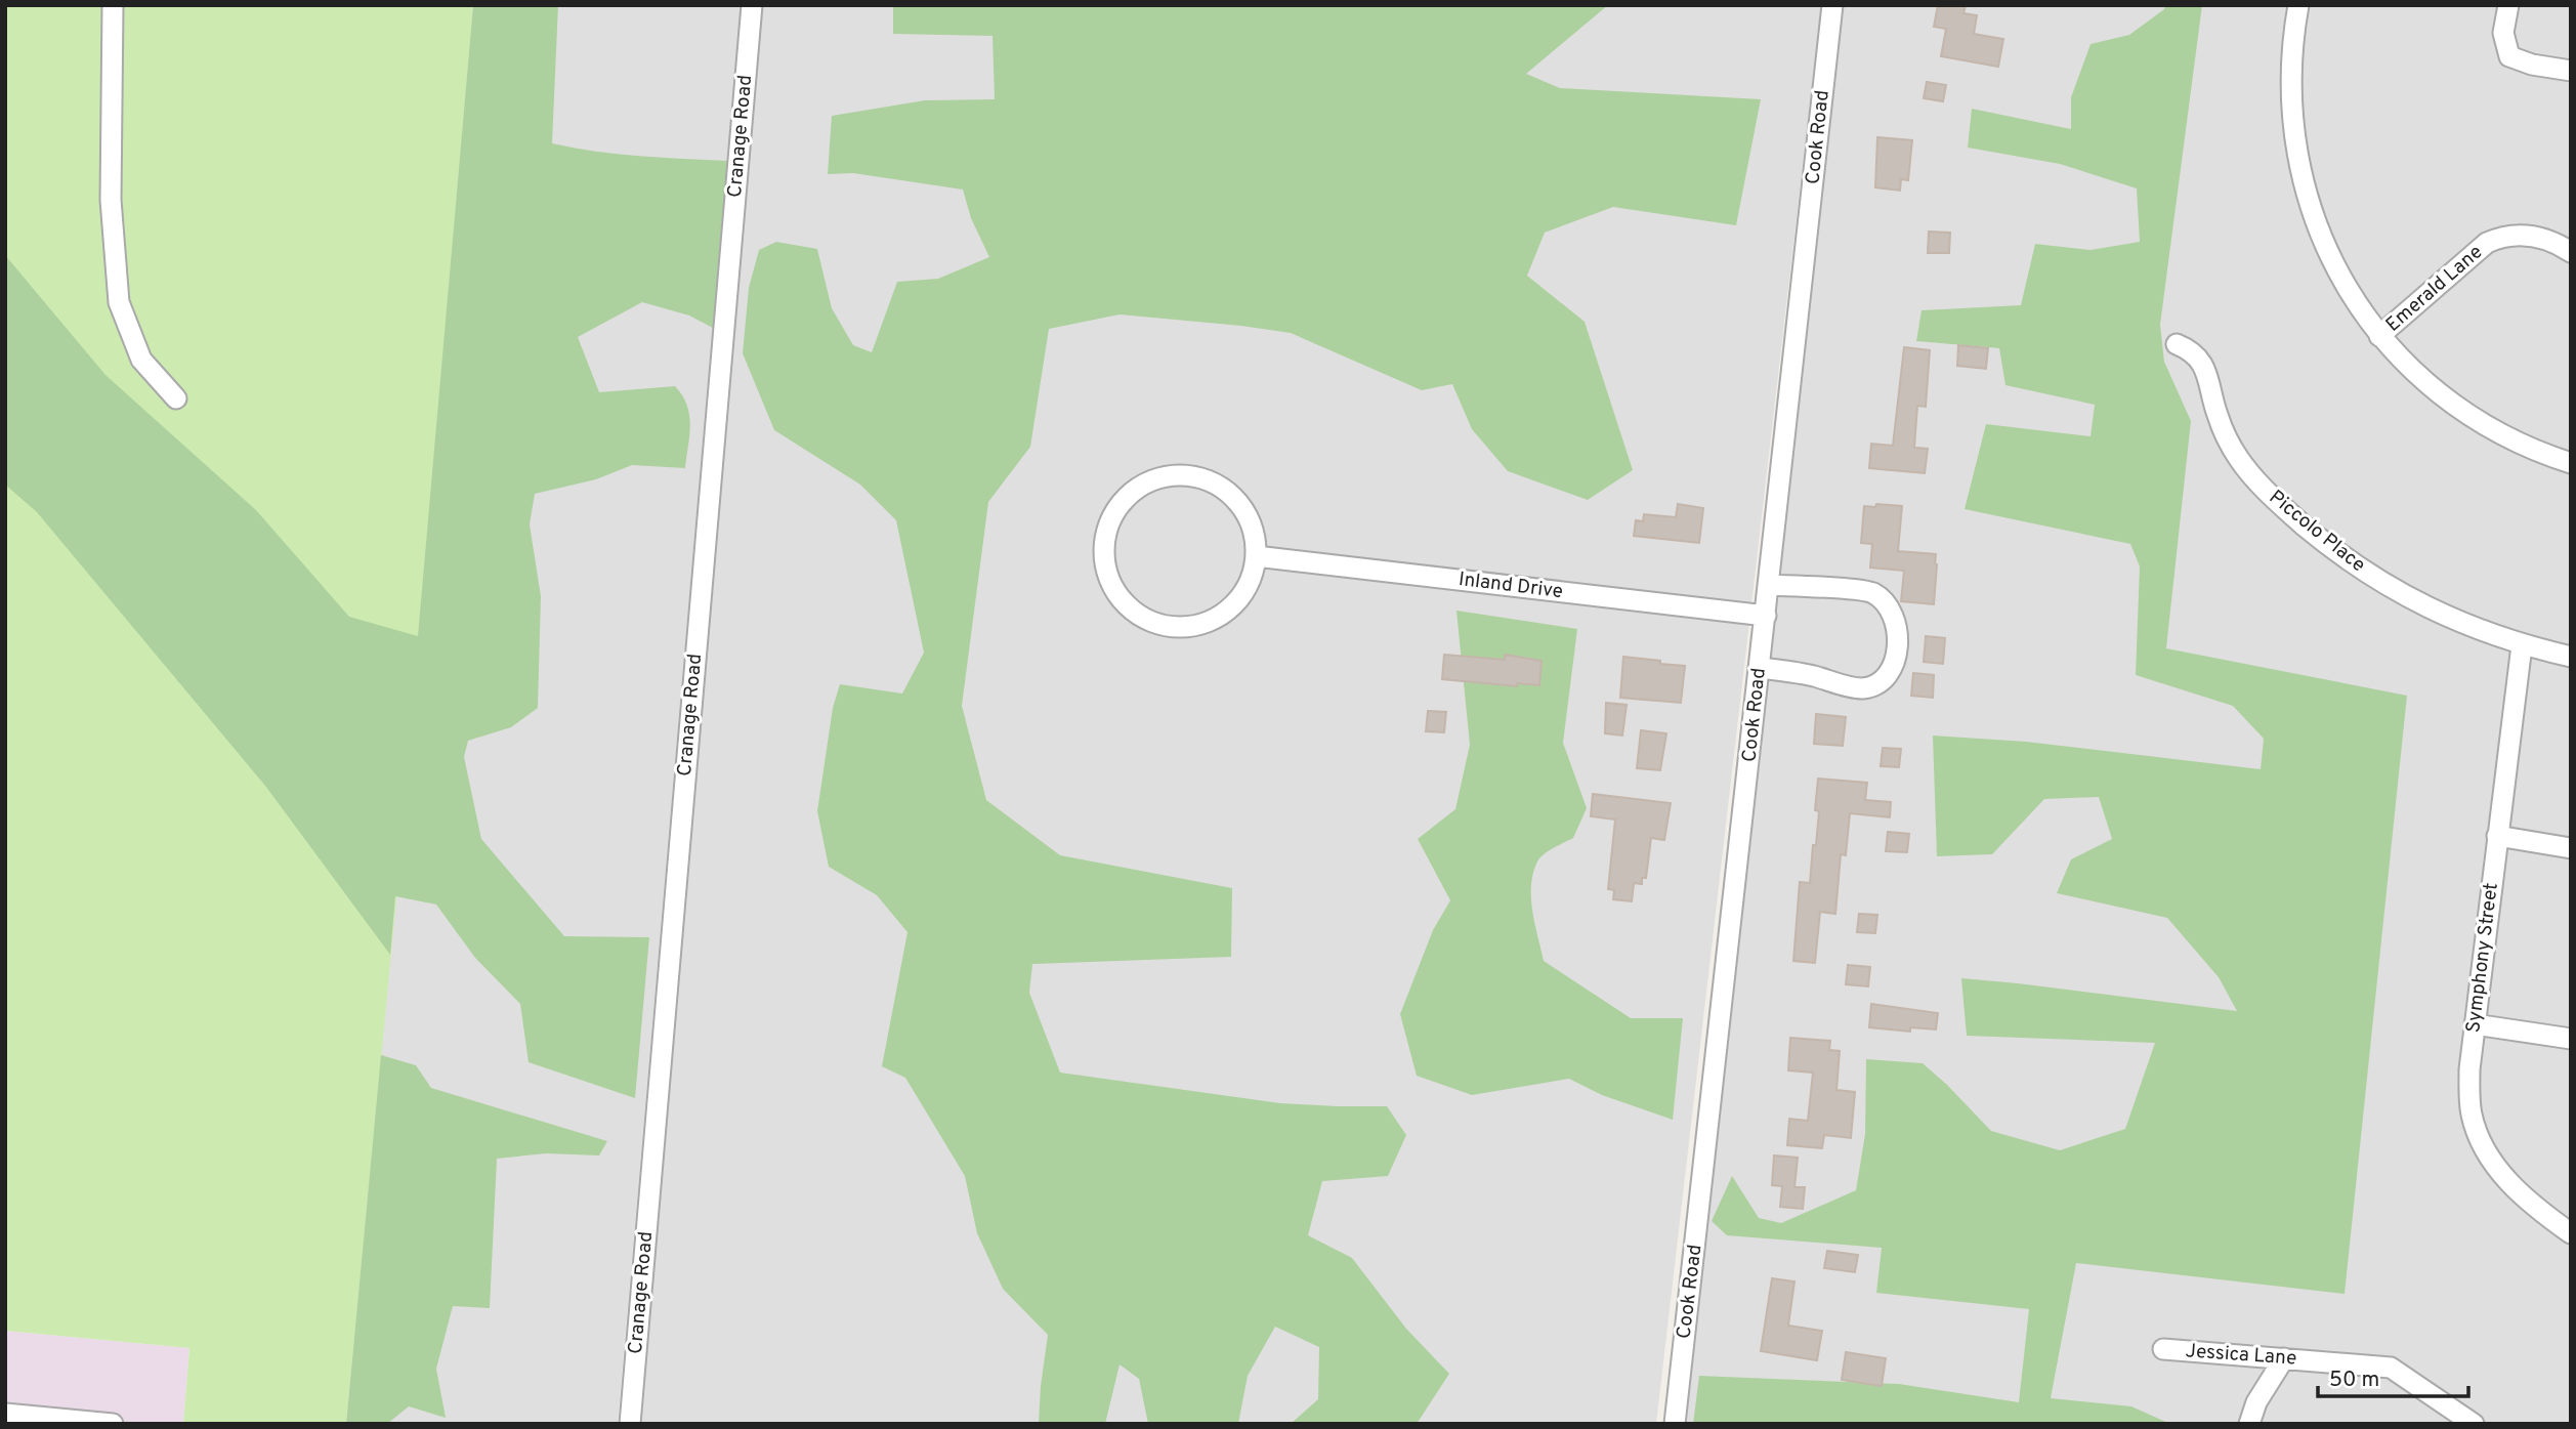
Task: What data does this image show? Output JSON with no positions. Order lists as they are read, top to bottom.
{
  "streets": {
    "street": [
      "Cranage Road",
      "Cook Road",
      "Emerald Lane",
      "Piccolo Place",
      "Inland Drive",
      "Symphony Street",
      "Jessica Lane"
    ]
  },
  "crossings": [
    ["Cook Road", "Inland Drive"],
    ["Piccolo Place", "Symphony Street"]
  ],
  "scale_bar": "50 m"
}
